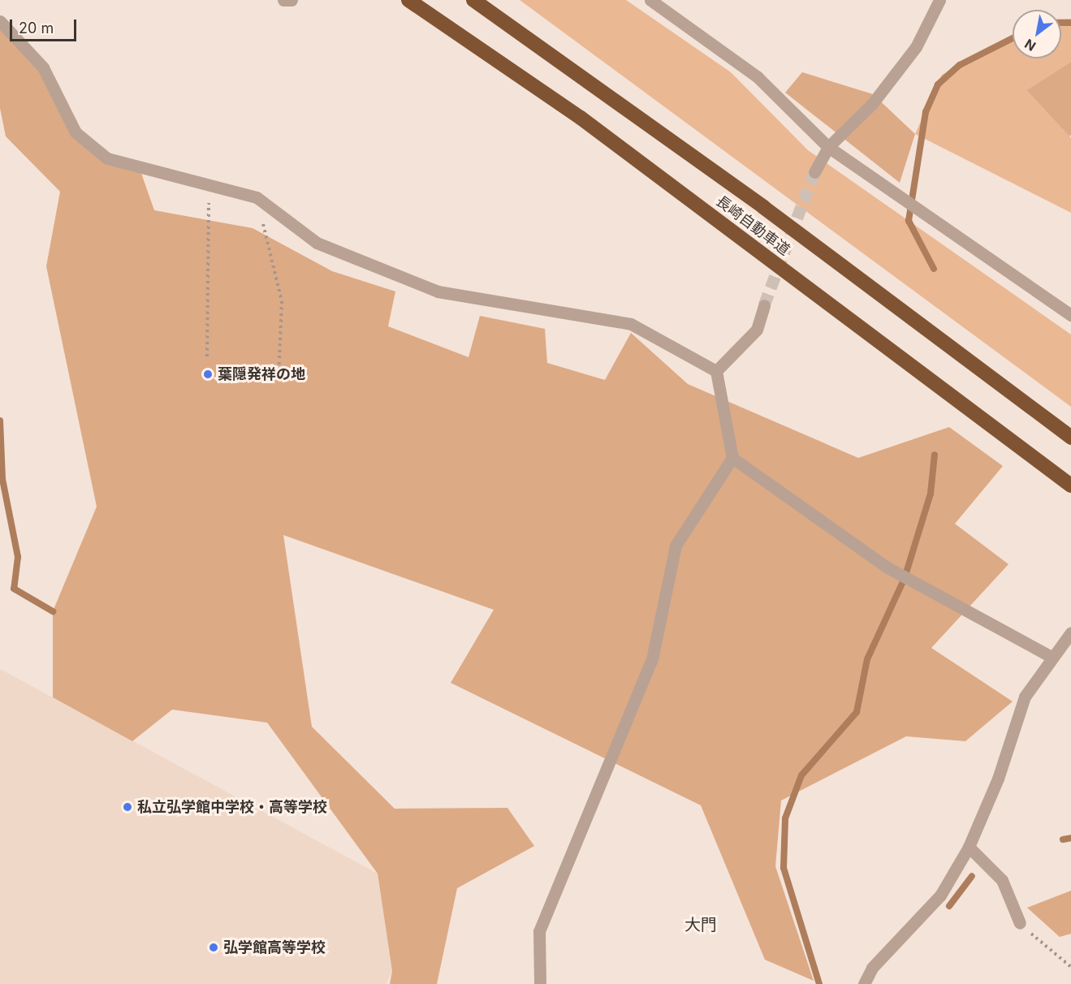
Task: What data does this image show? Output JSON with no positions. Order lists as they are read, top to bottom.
{
  "streets": {
    "highway": ["長崎自動車道"]
  },
  "districts": ["大門"],
  "places": ["葉隠発祥の地", "私立弘学館中学校・高等学校", "弘学館高等学校"],
  "scale_bar": "20 m",
  "north": "bottom left"
}
